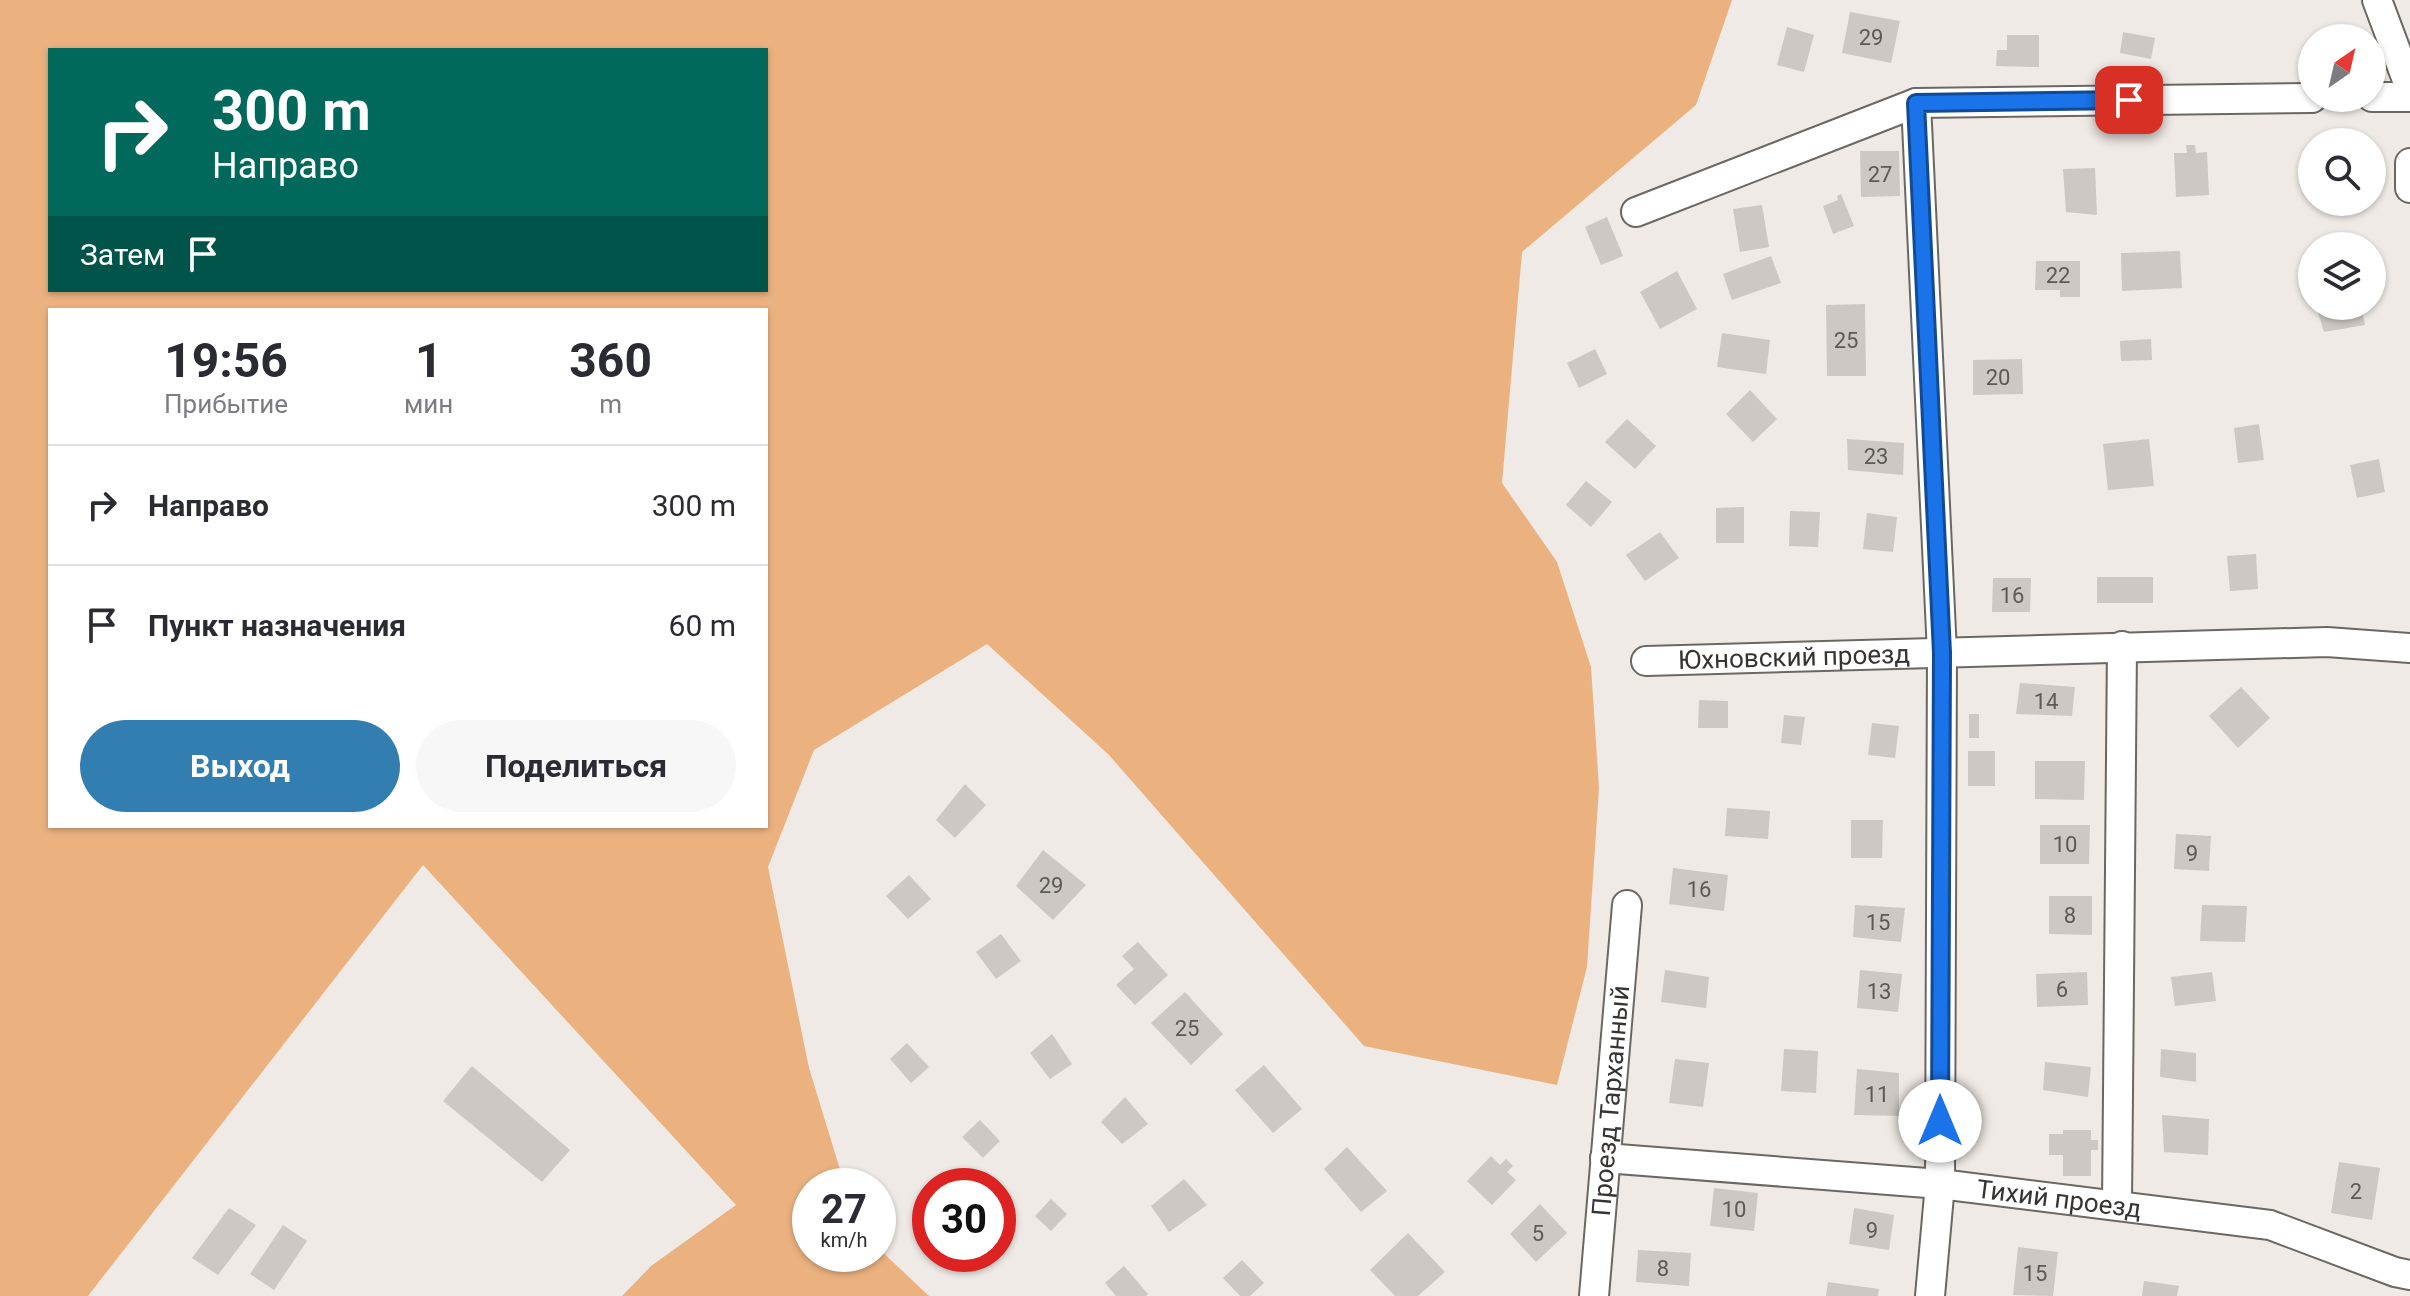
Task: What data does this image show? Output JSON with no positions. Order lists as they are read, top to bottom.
{
  "streets": {
    "street": ["Юхновский проезд", "Проезд Тарханный", "Тихий проезд"]
  },
  "crossings": [
    ["Проезд Тарханный", "Тихий проезд"]
  ],
  "house_numbers": [
    "29",
    "27",
    "22",
    "25",
    "20",
    "23",
    "16",
    "14",
    "10",
    "9",
    "29",
    "16",
    "8",
    "15",
    "6",
    "13",
    "25",
    "11",
    "2",
    "10",
    "9",
    "5",
    "8",
    "15"
  ],
  "north": "top right",
  "page": {
    "turn": ["300 m", "Направо"],
    "then": "Затем",
    "eta": [
      "19:56",
      "Прибытие",
      "1",
      "мин",
      "360",
      "m"
    ],
    "list": [
      {
        "name": "Направо",
        "value": "300 m"
      },
      {
        "name": "Пункт назначения",
        "value": "60 m"
      }
    ],
    "buttons": ["Выход", "Поделиться"],
    "speed": "27 km/h",
    "limit": "30"
  }
}
